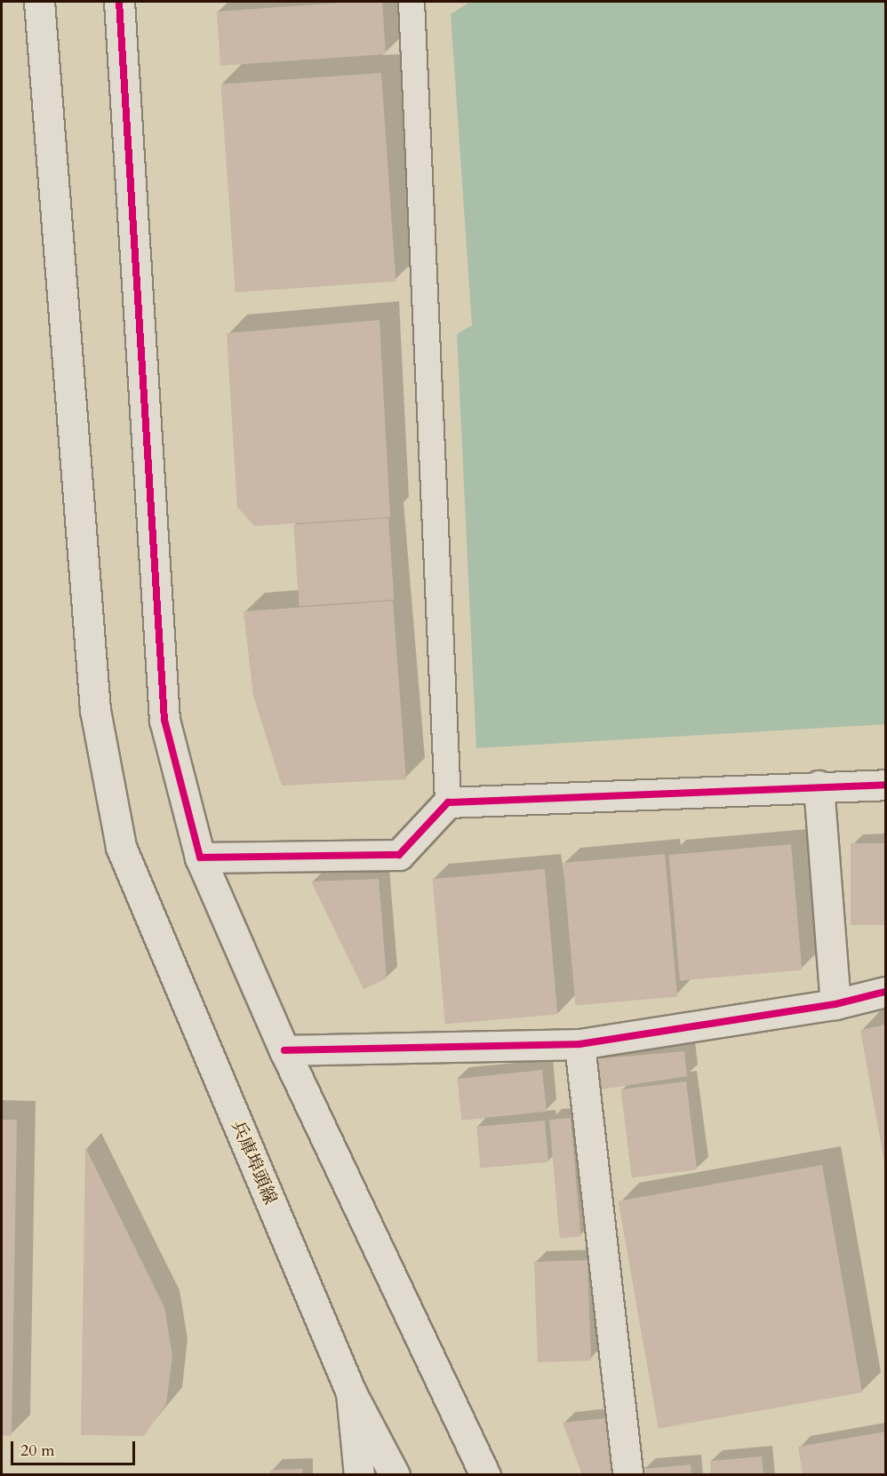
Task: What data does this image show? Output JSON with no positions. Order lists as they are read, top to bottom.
{
  "streets": {
    "street": ["兵庫埠頭線"]
  },
  "scale_bar": "20 m"
}
